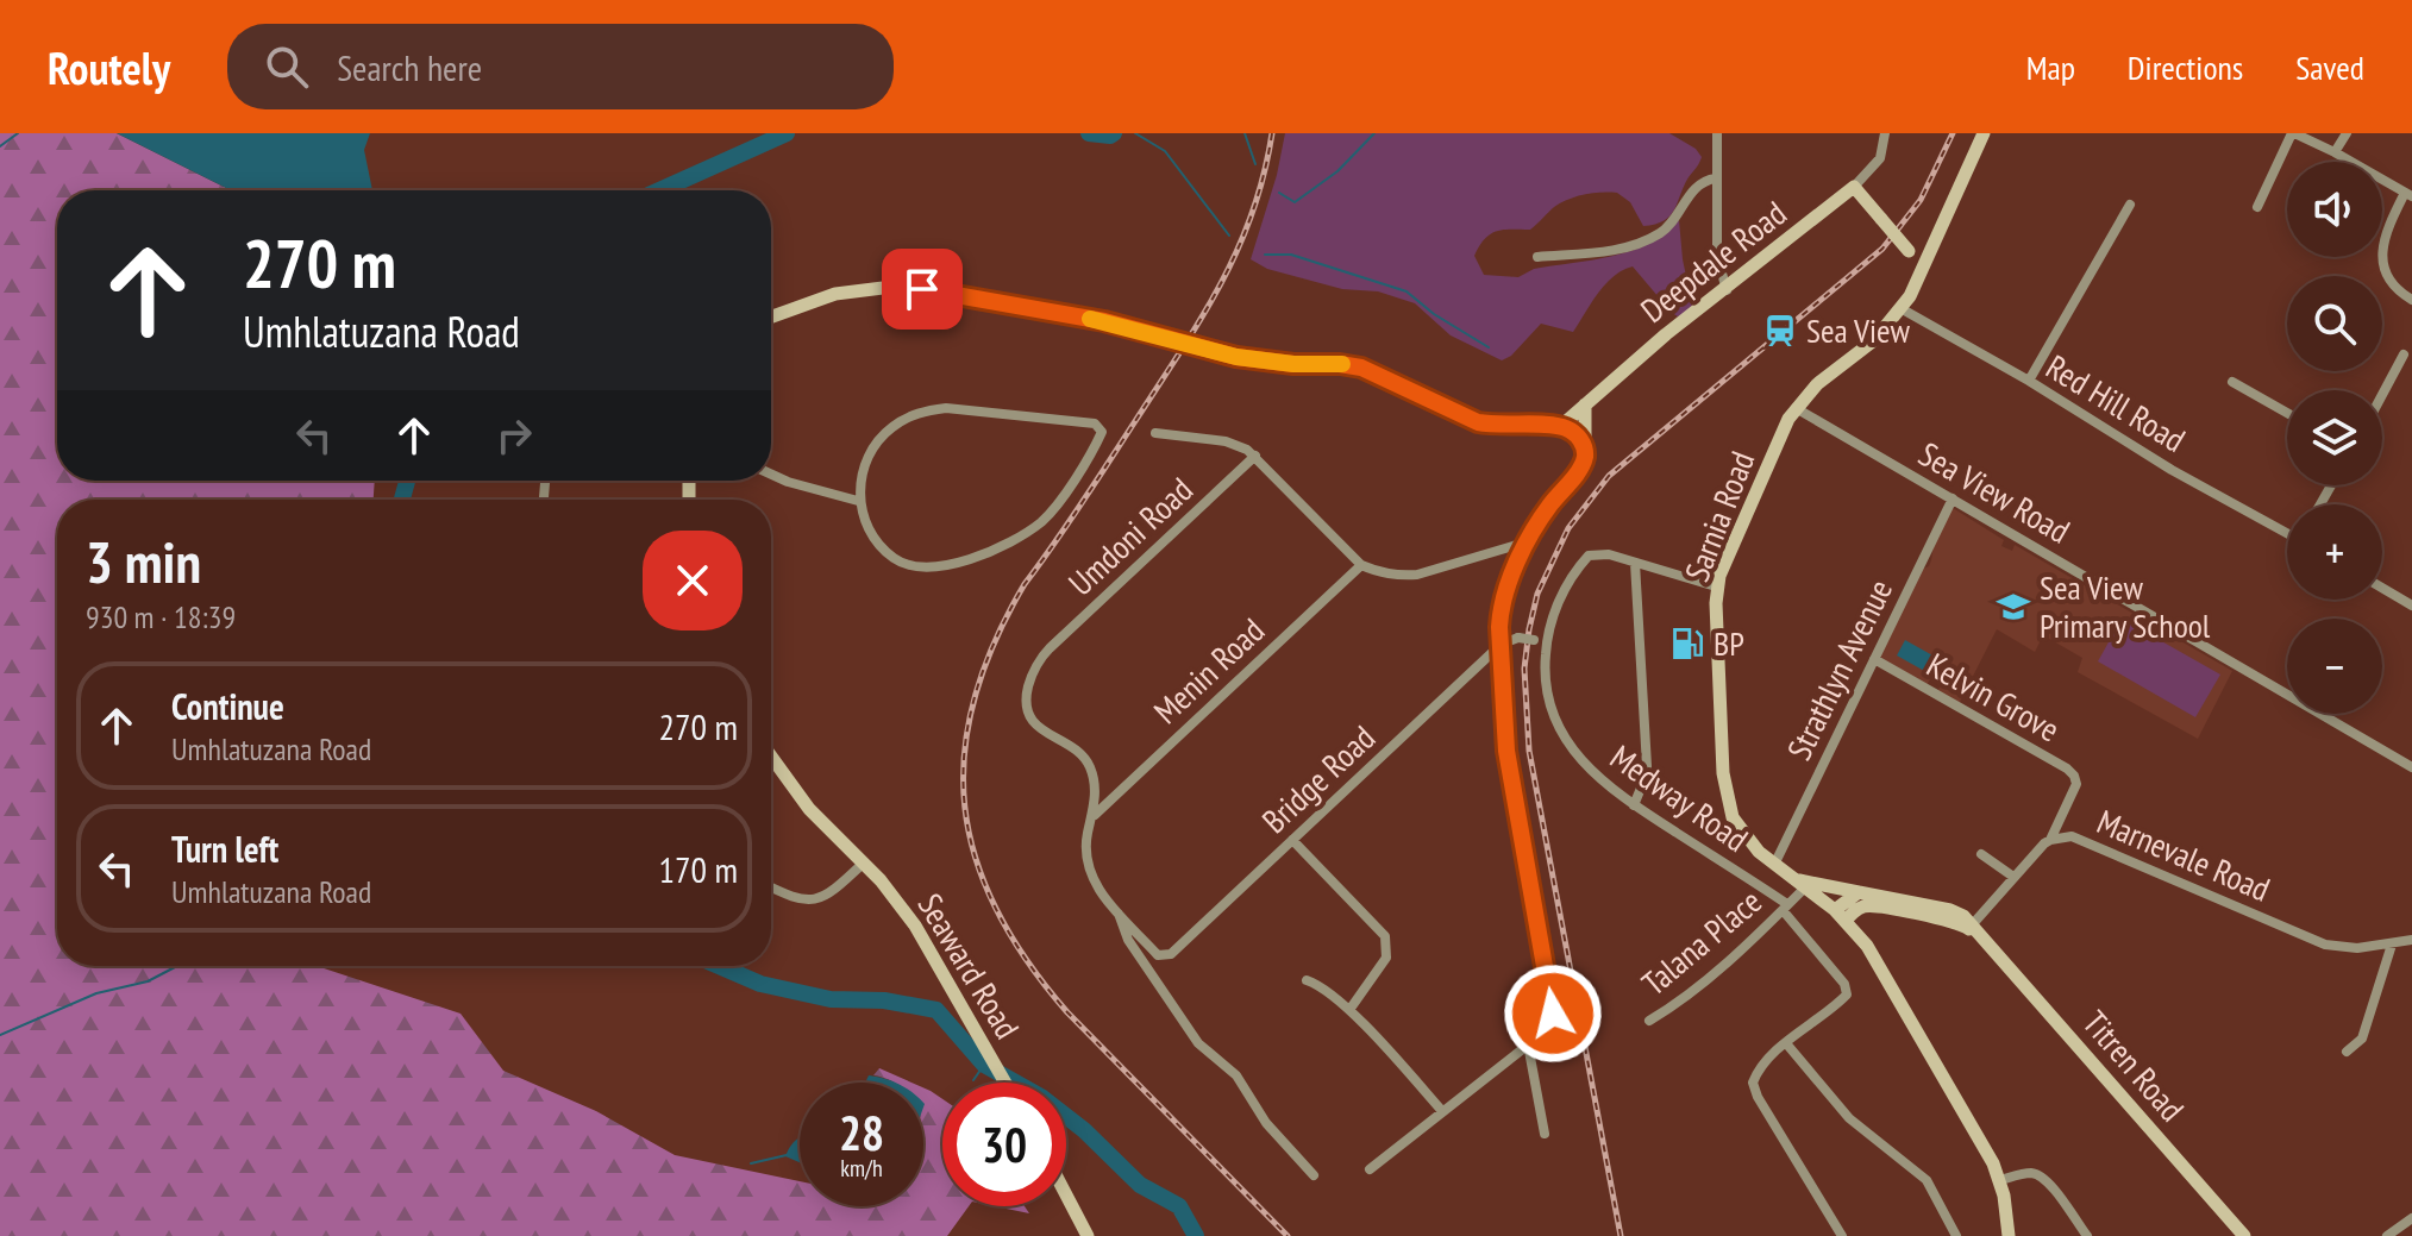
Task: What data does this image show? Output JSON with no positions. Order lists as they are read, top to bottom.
{
  "streets": {
    "street": [
      "Deepdale Road",
      "Red Hill Road",
      "Sea View Road",
      "Sarnia Road",
      "Umdoni Road",
      "Strathlyn Avenue",
      "Menin Road",
      "Kelvin Grove",
      "Bridge Road",
      "Medway Road",
      "Marnevale Road",
      "Talana Place",
      "Seaward Road",
      "Titren Road"
    ]
  },
  "crossings": [
    ["Red Hill Road", "Sarnia Road"],
    ["Sea View Road", "Sarnia Road"],
    ["Sea View Road", "Strathlyn Avenue"],
    ["Sarnia Road", "Strathlyn Avenue"],
    ["Sarnia Road", "Medway Road"],
    ["Sarnia Road", "Titren Road"],
    ["Umdoni Road", "Menin Road"],
    ["Strathlyn Avenue", "Kelvin Grove"],
    ["Kelvin Grove", "Marnevale Road"],
    ["Medway Road", "Talana Place"],
    ["Marnevale Road", "Titren Road"]
  ],
  "places": {
    "station": ["Sea View"],
    "school or university": ["Sea View Primary School"],
    "fuel station": ["BP"]
  },
  "page": {
    "header": "Routely",
    "search": "Search here",
    "nav": ["Map", "Directions", "Saved"],
    "map_buttons": ["+", "−"],
    "turn": ["270 m", "Umhlatuzana Road"],
    "heading": ["3 min", "930 m · 18:39"],
    "list": [
      {
        "name": "Continue",
        "note": "Umhlatuzana Road",
        "value": "270 m"
      },
      {
        "name": "Turn left",
        "note": "Umhlatuzana Road",
        "value": "170 m"
      }
    ],
    "speed": "28 km/h",
    "limit": "30"
  }
}
